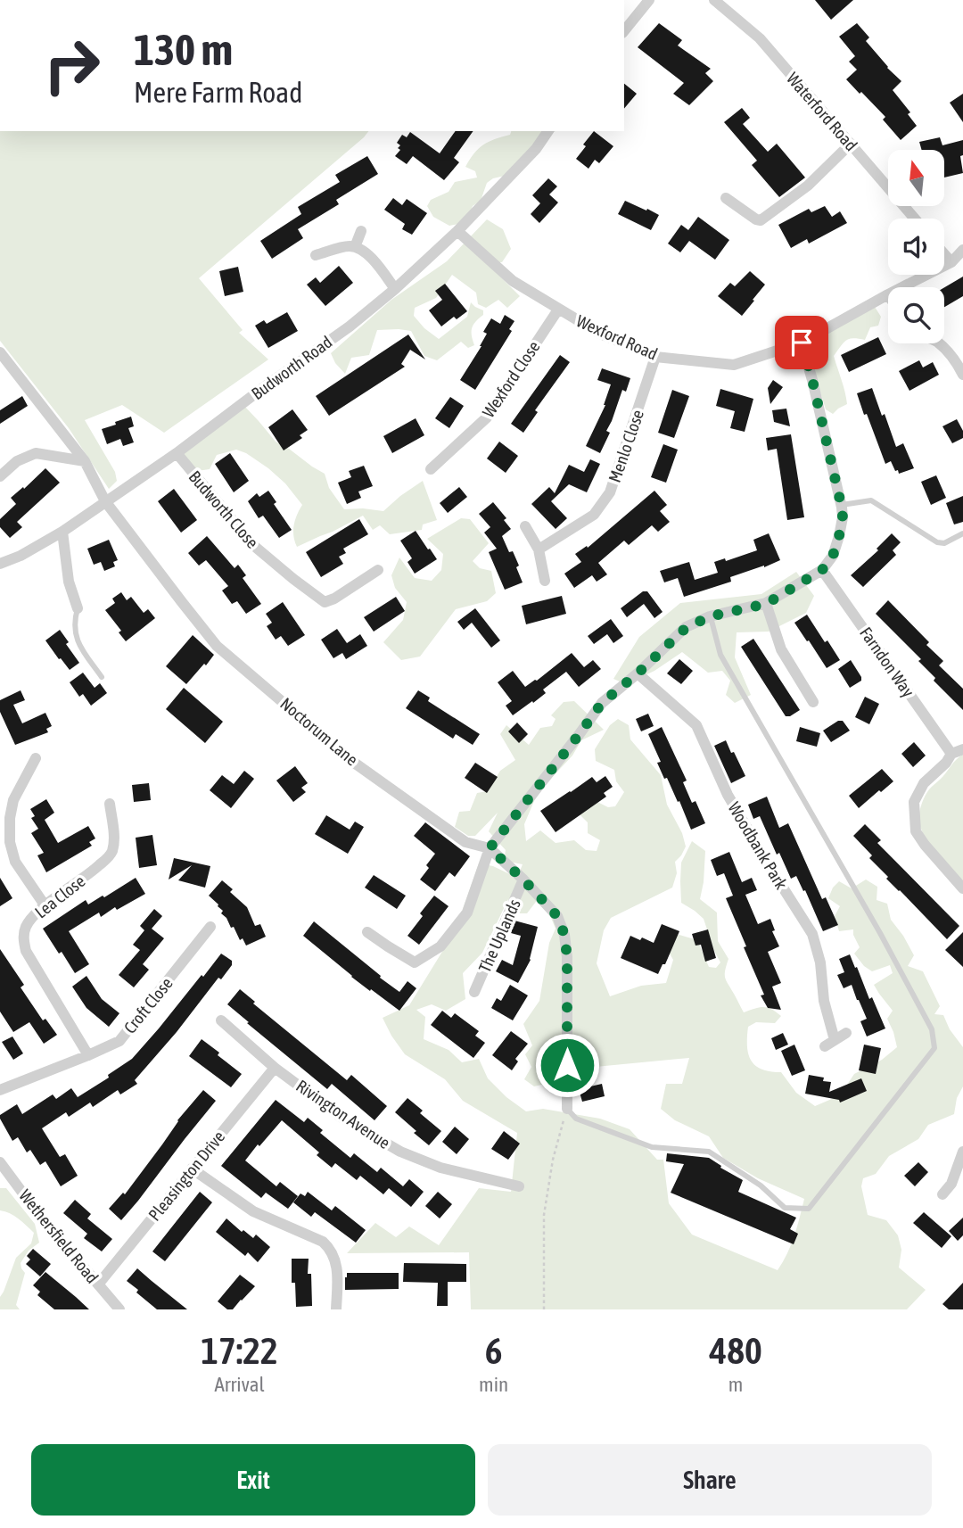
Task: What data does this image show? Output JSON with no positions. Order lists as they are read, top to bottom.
{
  "streets": {
    "street": [
      "Waterford Road",
      "Wexford Road",
      "Budworth Road",
      "Wexford Close",
      "Menlo Close",
      "Budworth Close",
      "Farndon Way",
      "Noctorum Lane",
      "Woodbank Park",
      "Lea Close",
      "The Uplands",
      "Croft Close",
      "Rivington Avenue",
      "Pleasington Drive",
      "Wethersfield Road"
    ]
  },
  "crossings": [
    ["Wexford Road", "Budworth Road"],
    ["Wexford Road", "Wexford Close"],
    ["Wexford Road", "Menlo Close"],
    ["Budworth Road", "Budworth Close"],
    ["Budworth Road", "Noctorum Lane"],
    ["Noctorum Lane", "The Uplands"],
    ["Lea Close", "Croft Close"],
    ["Rivington Avenue", "Pleasington Drive"],
    ["Pleasington Drive", "Wethersfield Road"]
  ],
  "north": "top",
  "page": {
    "turn": ["130 m", "Mere Farm Road"],
    "eta": [
      "17:22",
      "Arrival",
      "6",
      "min",
      "480",
      "m"
    ],
    "buttons": ["Exit", "Share"]
  }
}
